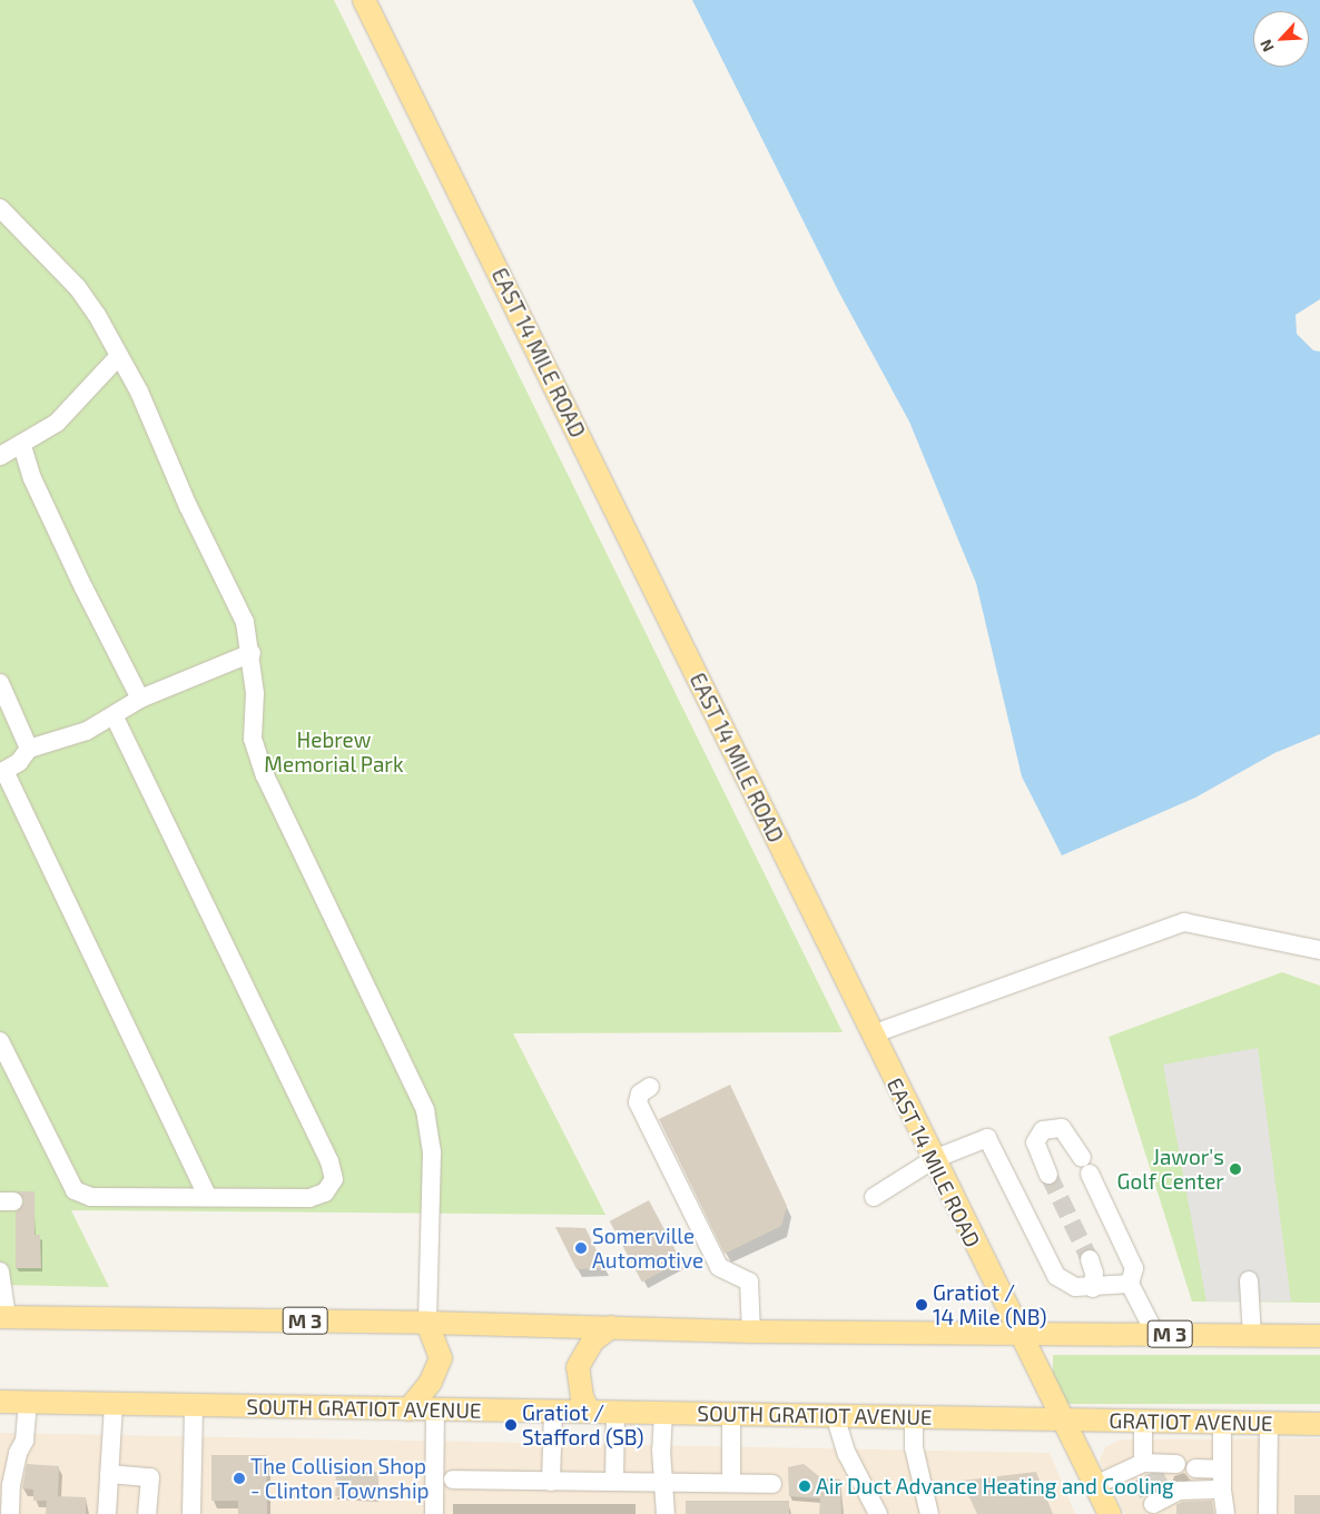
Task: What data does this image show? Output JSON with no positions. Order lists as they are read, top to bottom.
{
  "streets": {
    "main road": [
      "EAST 14 MILE ROAD",
      "M 3",
      "SOUTH GRATIOT AVENUE",
      "GRATIOT AVENUE"
    ]
  },
  "crossings": [
    ["EAST 14 MILE ROAD", "M 3"],
    ["EAST 14 MILE ROAD", "SOUTH GRATIOT AVENUE"],
    ["EAST 14 MILE ROAD", "GRATIOT AVENUE"],
    ["SOUTH GRATIOT AVENUE", "GRATIOT AVENUE"]
  ],
  "parks": ["Hebrew Memorial Park"],
  "places": [
    "Jawor's Golf Center",
    "Somerville Automotive",
    "Gratiot / 14 Mile (NB)",
    "Gratiot / Stafford (SB)",
    "The Collision Shop - Clinton Township",
    "Air Duct Advance Heating and Cooling"
  ],
  "north": "bottom left"
}
